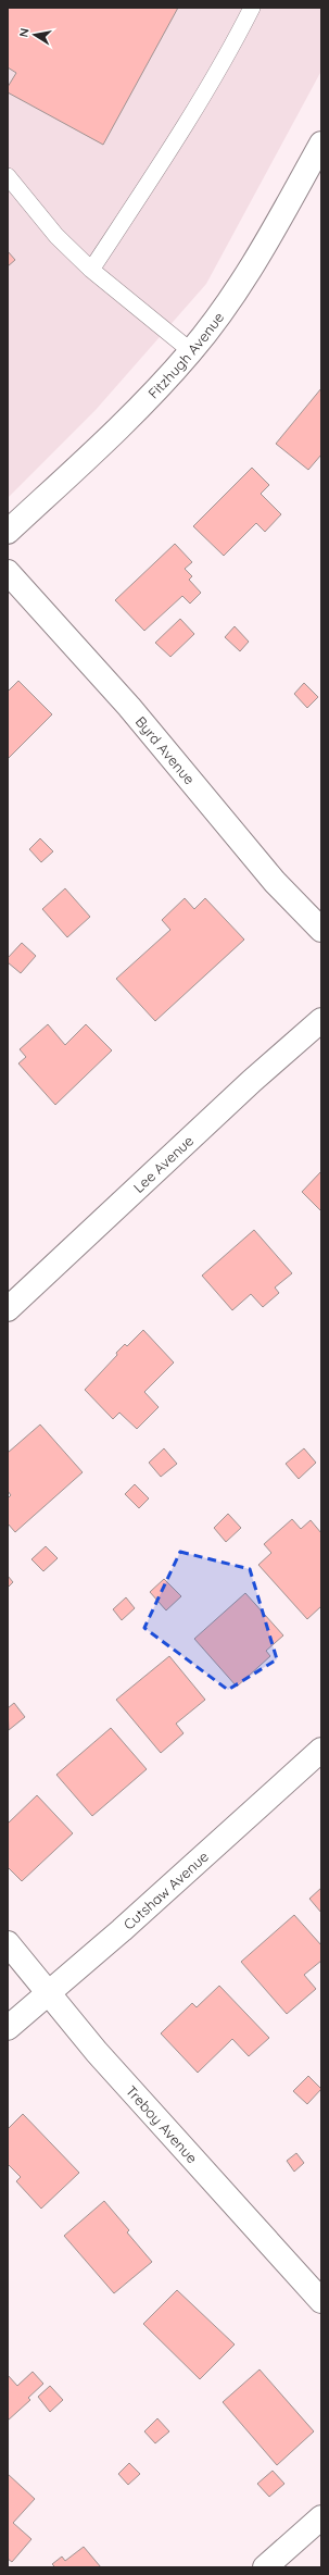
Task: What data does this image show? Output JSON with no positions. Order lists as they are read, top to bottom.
{
  "streets": {
    "street": [
      "Fitzhugh Avenue",
      "Byrd Avenue",
      "Lee Avenue",
      "Cutshaw Avenue",
      "Treboy Avenue"
    ]
  },
  "crossings": [
    ["Cutshaw Avenue", "Treboy Avenue"]
  ],
  "north": "left"
}
